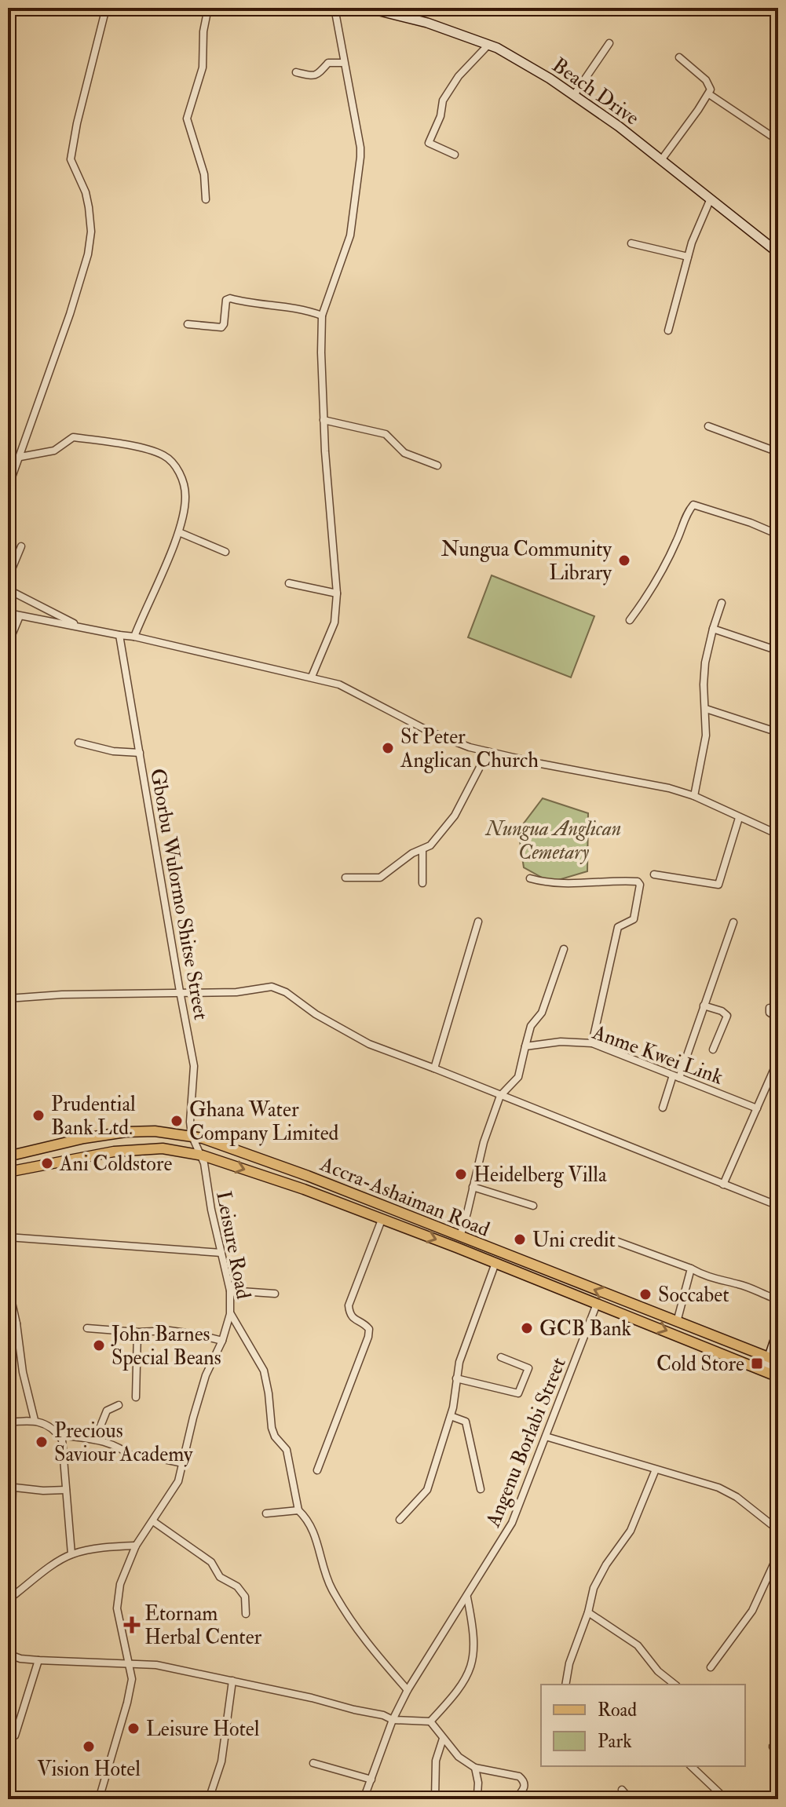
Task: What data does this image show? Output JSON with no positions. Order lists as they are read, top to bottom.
{
  "streets": {
    "main road": ["Accra-Ashaiman Road"],
    "street": [
      "Beach Drive",
      "Gborbu Wulormo Shitse Street",
      "Anme Kwei Link",
      "Leisure Road",
      "Angenu Borlabi Street"
    ]
  },
  "crossings": [
    ["Gborbu Wulormo Shitse Street", "Accra-Ashaiman Road"],
    ["Gborbu Wulormo Shitse Street", "Leisure Road"],
    ["Accra-Ashaiman Road", "Leisure Road"],
    ["Accra-Ashaiman Road", "Angenu Borlabi Street"]
  ],
  "parks": ["Nungua Anglican Cemetary"],
  "places": {
    "other": [
      "Nungua Community Library",
      "St Peter Anglican Church",
      "Prudential Bank Ltd.",
      "Ghana Water Company Limited",
      "Ani Coldstore",
      "Heidelberg Villa",
      "Uni credit",
      "Soccabet",
      "GCB Bank",
      "John Barnes Special Beans",
      "Precious Saviour Academy",
      "Leisure Hotel",
      "Vision Hotel"
    ],
    "transit": ["Cold Store"],
    "health": ["Etornam Herbal Center"]
  },
  "legend": ["Road", "Park"]
}
